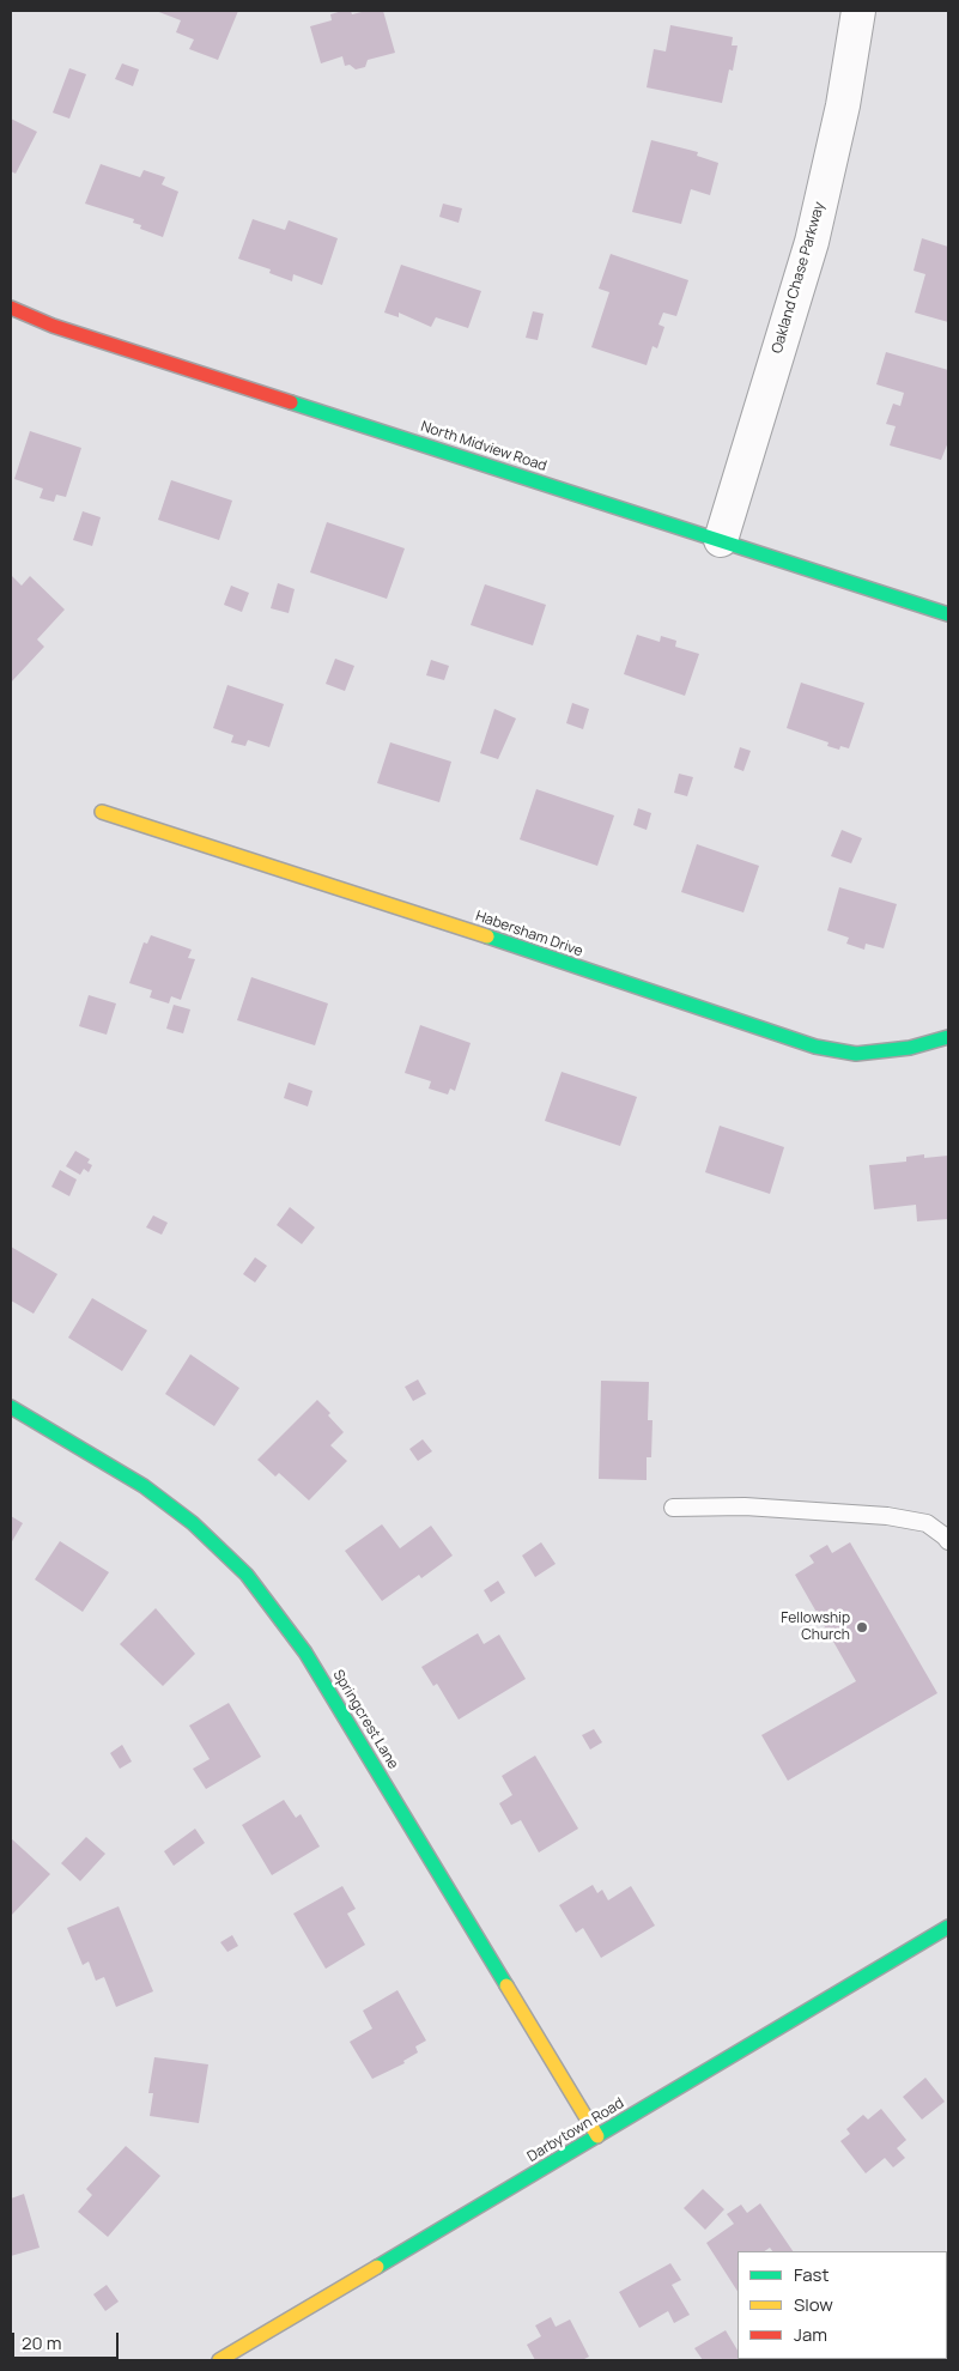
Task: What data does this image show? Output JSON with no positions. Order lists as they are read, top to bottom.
{
  "streets": {
    "street": [
      "Oakland Chase Parkway",
      "North Midview Road",
      "Habersham Drive",
      "Springcrest Lane",
      "Darbytown Road"
    ]
  },
  "crossings": [
    ["Oakland Chase Parkway", "North Midview Road"],
    ["Springcrest Lane", "Darbytown Road"]
  ],
  "places": ["Fellowship Church"],
  "legend": ["Fast", "Slow", "Jam"],
  "scale_bar": "20 m"
}
